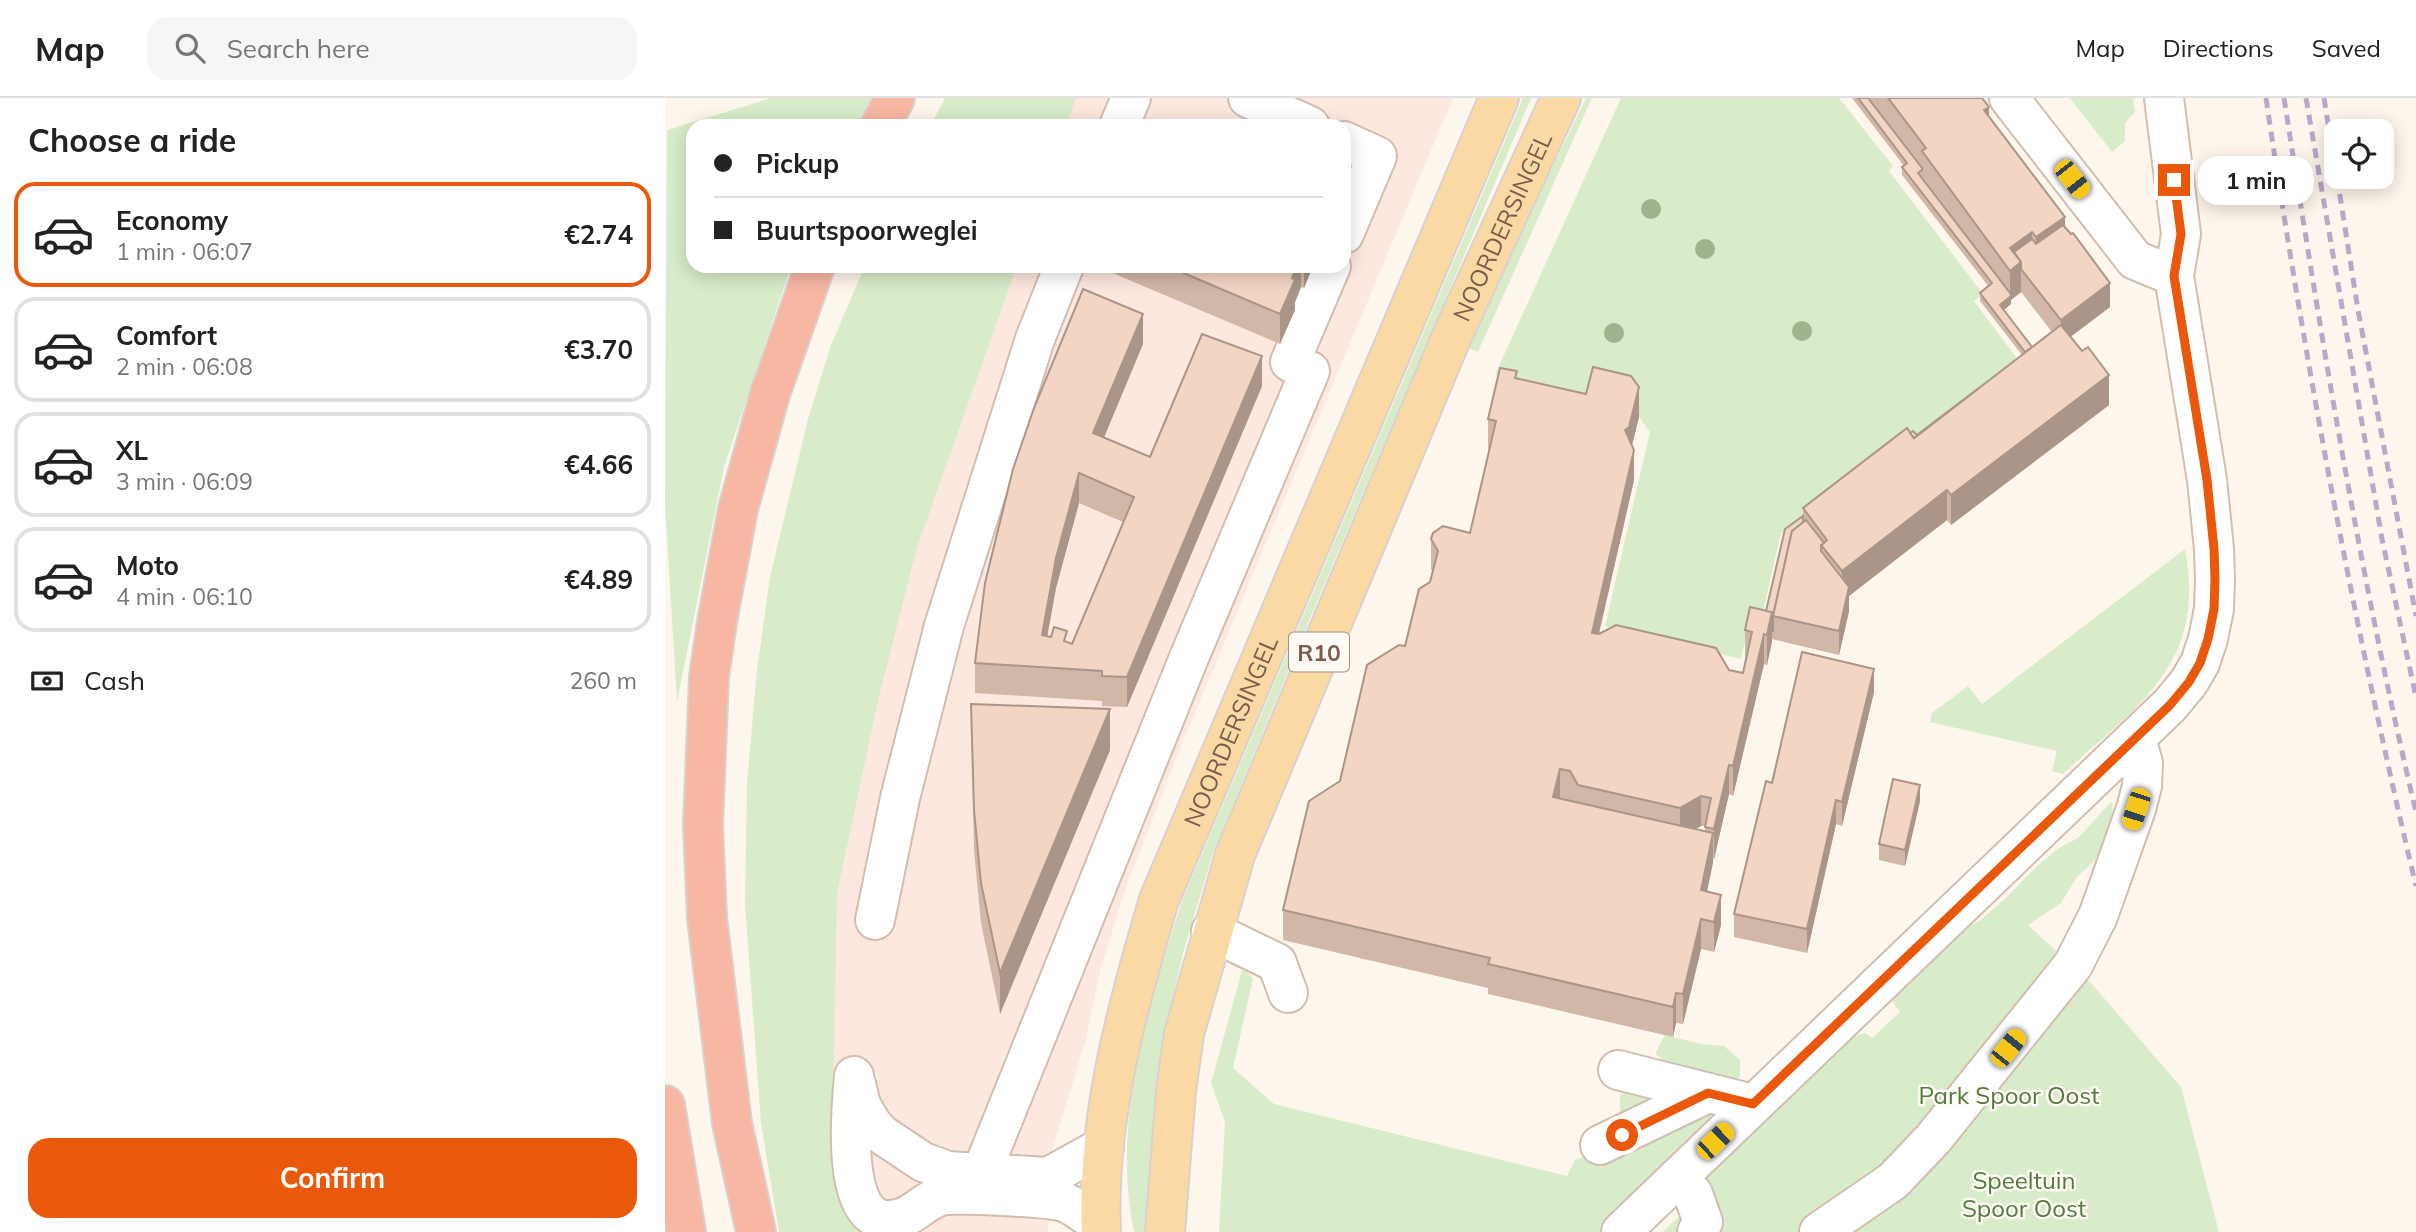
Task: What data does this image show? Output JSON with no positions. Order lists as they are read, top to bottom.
{
  "streets": {
    "main road": ["NOORDERSINGEL", "R10"]
  },
  "parks": ["Park Spoor Oost", "Speeltuin Spoor Oost"],
  "page": {
    "header": "Map",
    "search": "Search here",
    "nav": ["Map", "Directions", "Saved"],
    "heading": "Choose a ride",
    "banner": ["Pickup", "Buurtspoorweglei"],
    "bubble": "1 min",
    "list": [
      {
        "name": "Economy",
        "note": "1 min · 06:07",
        "value": "€2.74"
      },
      {
        "name": "Comfort",
        "note": "2 min · 06:08",
        "value": "€3.70"
      },
      {
        "name": "XL",
        "note": "3 min · 06:09",
        "value": "€4.66"
      },
      {
        "name": "Moto",
        "note": "4 min · 06:10",
        "value": "€4.89"
      }
    ],
    "pay": ["Cash", "260 m"],
    "buttons": "Confirm"
  }
}
